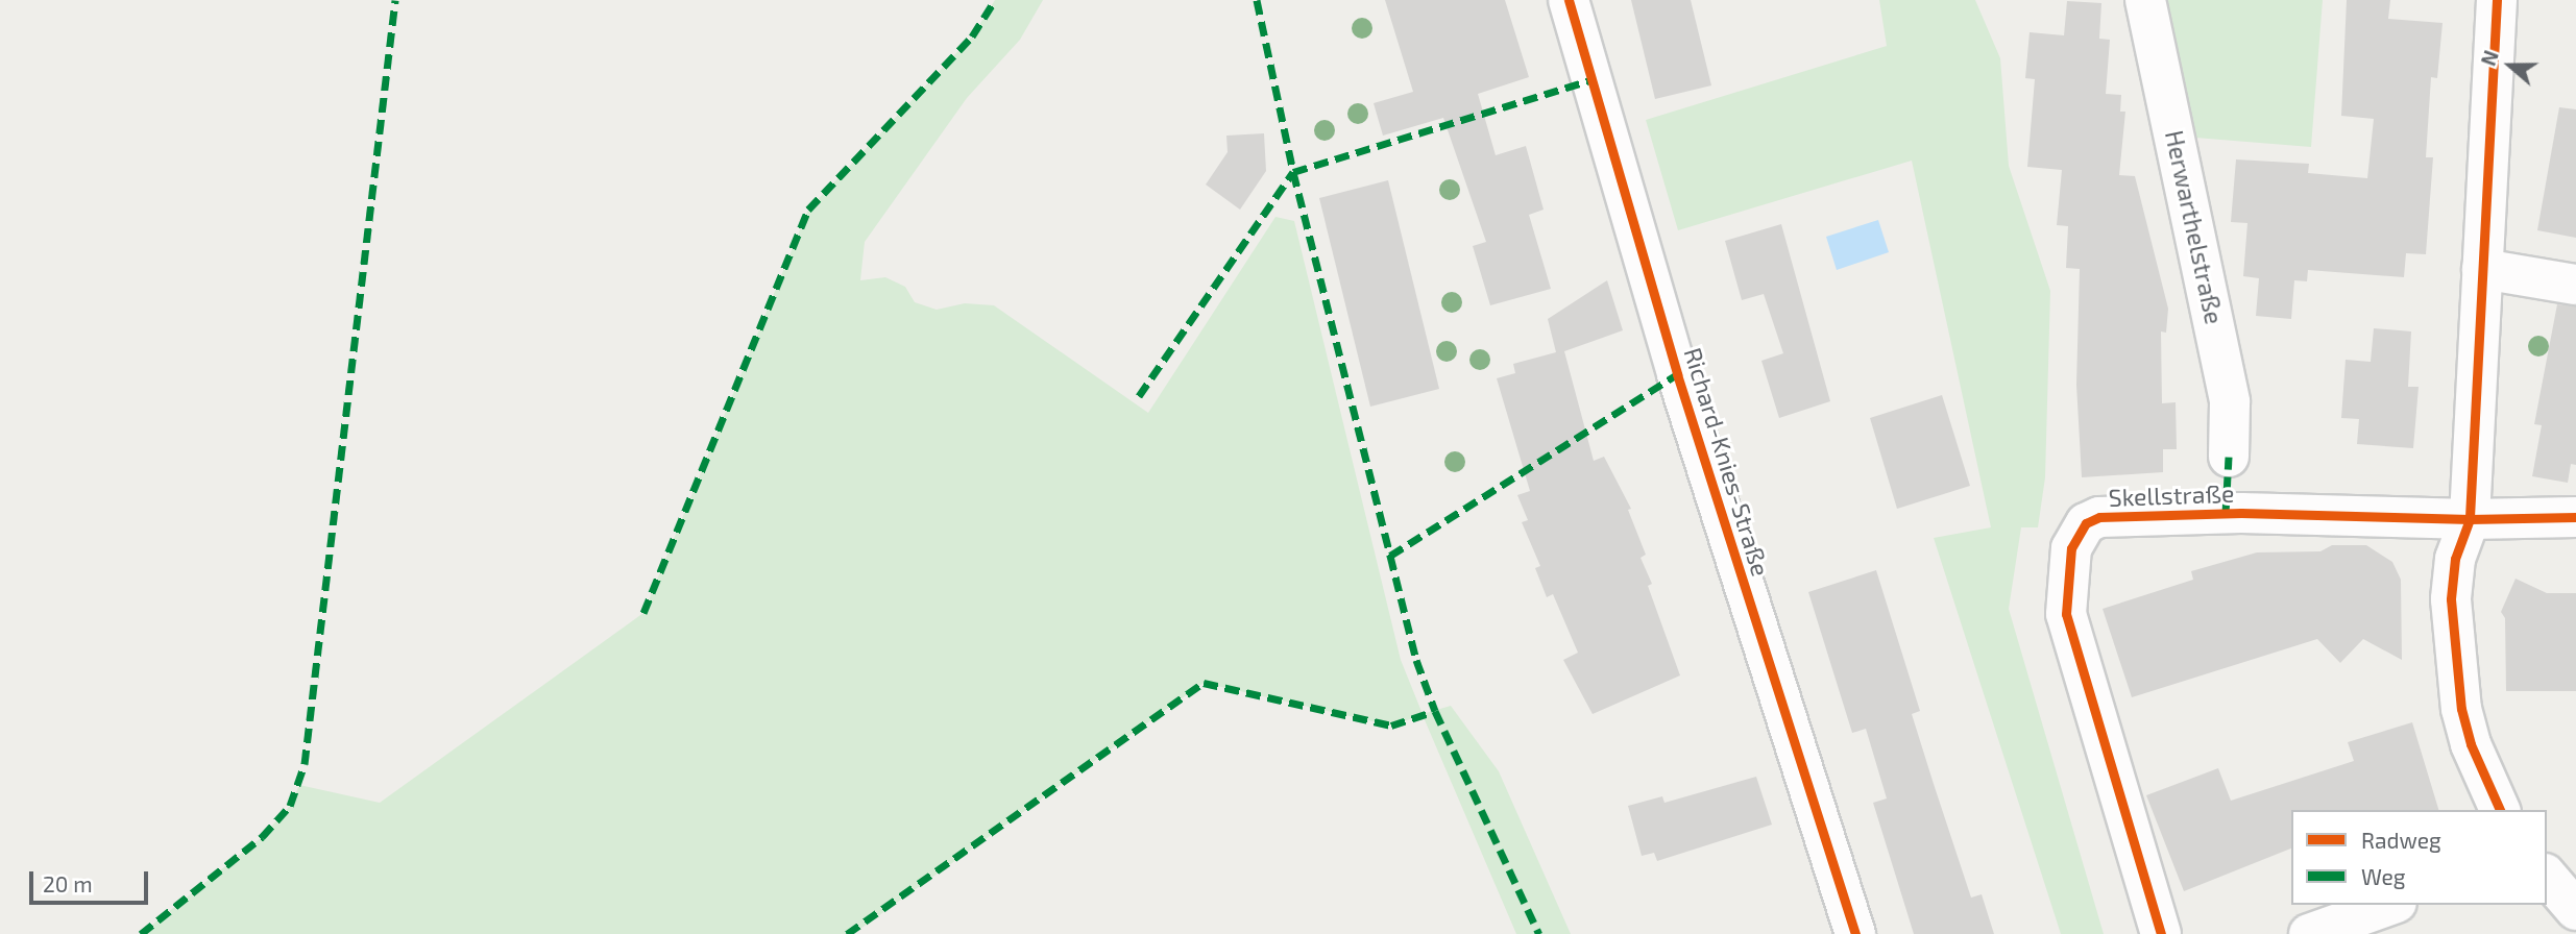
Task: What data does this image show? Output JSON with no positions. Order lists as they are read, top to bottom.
{
  "streets": {
    "street": ["Herwarthelstraße", "Richard-Knies-Straße", "Skellstraße"]
  },
  "legend": ["Radweg", "Weg"],
  "scale_bar": "20 m",
  "north": "left"
}
